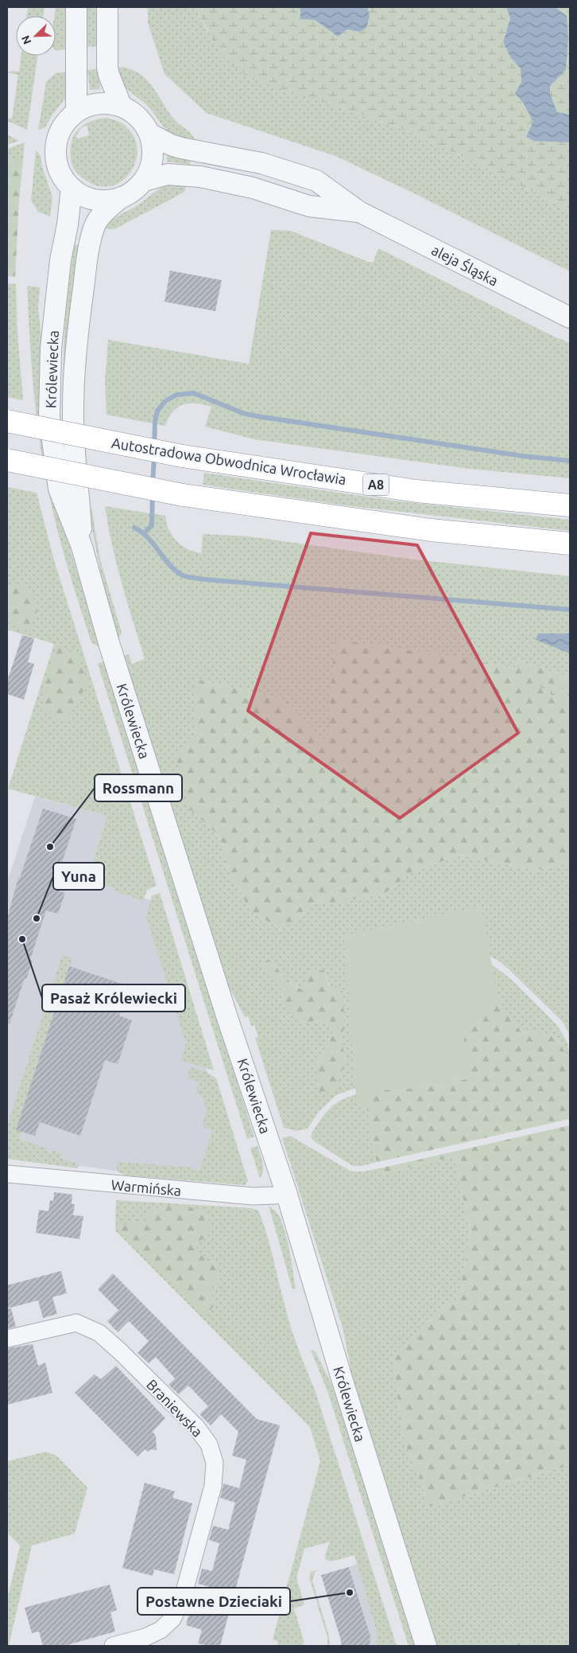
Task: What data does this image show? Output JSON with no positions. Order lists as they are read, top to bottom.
{
  "streets": {
    "highway": ["Autostradowa Obwodnica Wrocławia", "A8"],
    "street": [
      "aleja Śląska",
      "Królewiecka",
      "Warmińska",
      "Braniewska"
    ]
  },
  "crossings": [
    ["aleja Śląska", "Królewiecka"],
    ["Królewiecka", "Warmińska"]
  ],
  "places": [
    "Rossmann",
    "Yuna",
    "Pasaż Królewiecki",
    "Postawne Dzieciaki"
  ],
  "north": "bottom left"
}
